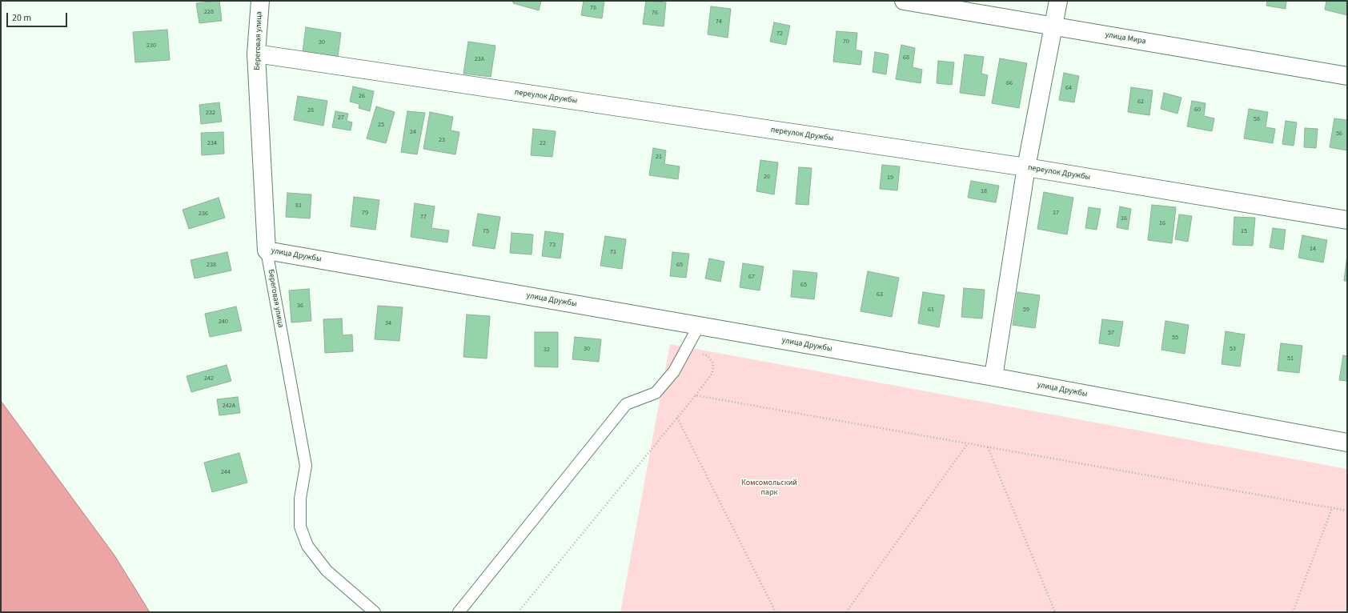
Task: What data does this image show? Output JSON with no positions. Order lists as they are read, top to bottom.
{
  "streets": {
    "street": [
      "улица Мира",
      "Береговая улица",
      "переулок Дружбы",
      "улица Дружбы"
    ]
  },
  "crossings": [
    ["Береговая улица", "переулок Дружбы"],
    ["Береговая улица", "улица Дружбы"]
  ],
  "parks": ["Комсомольский парк"],
  "house_numbers": [
    "78",
    "228",
    "76",
    "74",
    "72",
    "70",
    "30",
    "230",
    "68",
    "23А",
    "66",
    "64",
    "26",
    "62",
    "60",
    "28",
    "232",
    "27",
    "58",
    "25",
    "24",
    "56",
    "23",
    "234",
    "22",
    "21",
    "20",
    "19",
    "18",
    "81",
    "79",
    "17",
    "236",
    "77",
    "16",
    "16",
    "75",
    "15",
    "73",
    "14",
    "71",
    "238",
    "69",
    "67",
    "65",
    "63",
    "36",
    "61",
    "59",
    "240",
    "34",
    "57",
    "55",
    "30",
    "53",
    "32",
    "51",
    "242",
    "242А",
    "244"
  ],
  "scale_bar": "20 m"
}
